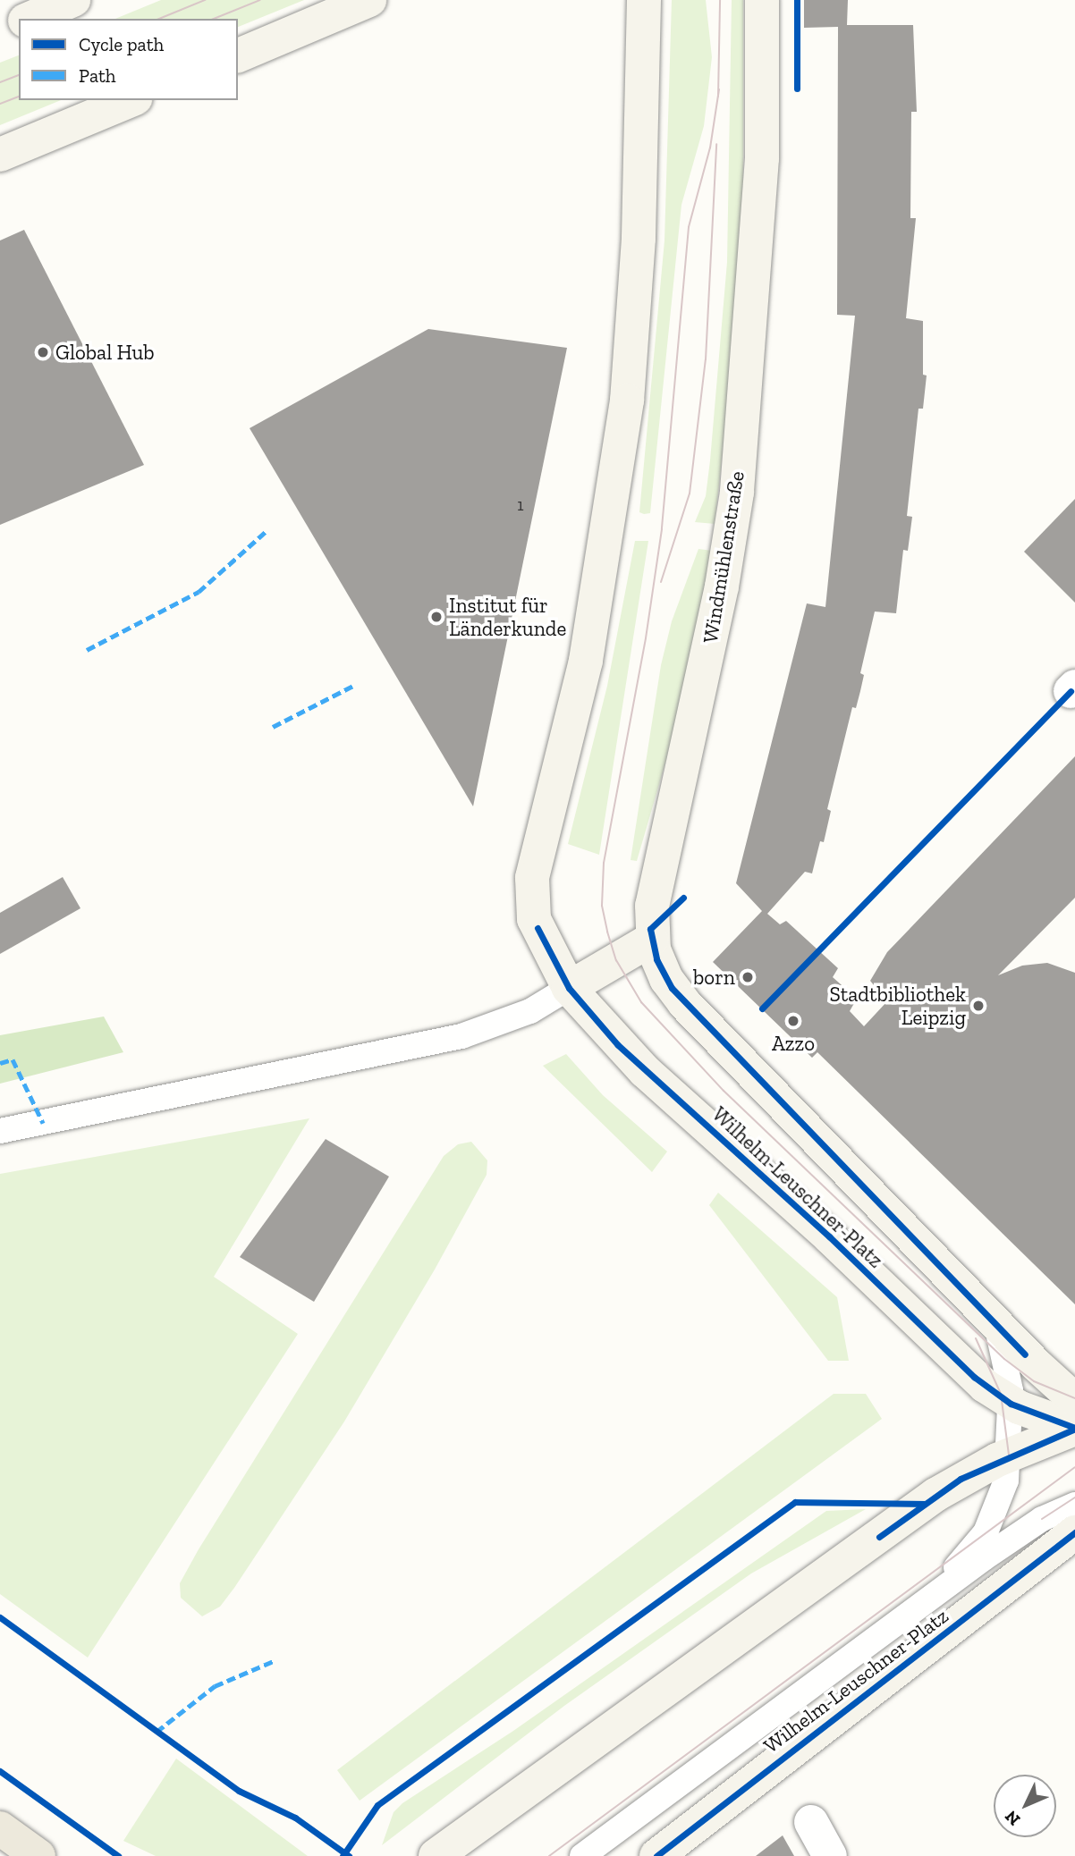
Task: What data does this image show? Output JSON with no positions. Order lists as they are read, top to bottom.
{
  "streets": {
    "street": ["Windmühlenstraße", "Wilhelm-Leuschner-Platz"]
  },
  "crossings": [
    ["Windmühlenstraße", "Wilhelm-Leuschner-Platz"]
  ],
  "places": [
    "Global Hub",
    "Institut für Länderkunde",
    "born",
    "Stadtbibliothek Leipzig",
    "Azzo"
  ],
  "house_numbers": ["1"],
  "legend": ["Cycle path", "Path"],
  "north": "bottom left"
}
